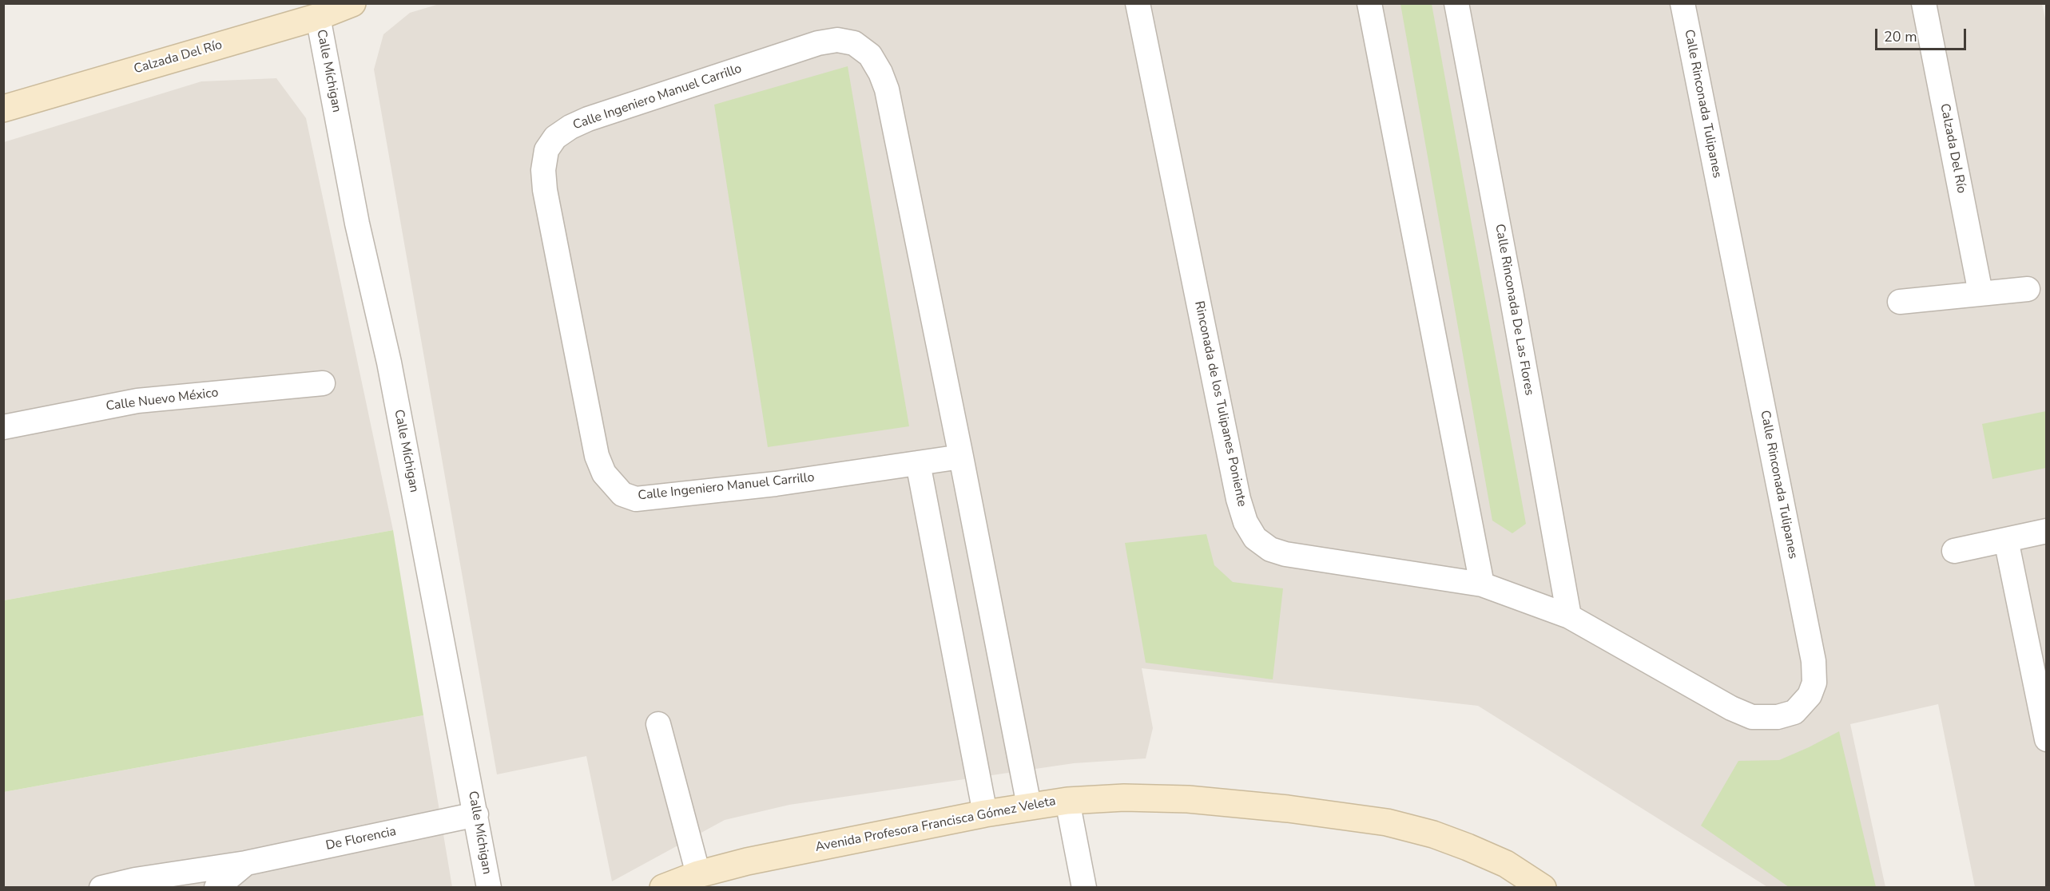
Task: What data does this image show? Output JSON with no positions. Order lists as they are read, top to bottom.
{
  "streets": {
    "street": [
      "Calzada Del Río",
      "Calle Míchigan",
      "Calle Ingeniero Manuel Carrillo",
      "Calle Rinconada Tulipanes",
      "Calle Rinconada De Las Flores",
      "Calle Nuevo México",
      "Rinconada de los Tulipanes Poniente",
      "Avenida Profesora Francisca Gómez Veleta",
      "De Florencia"
    ]
  },
  "crossings": [
    ["Calzada Del Río", "Calle Míchigan"],
    ["Calle Míchigan", "De Florencia"],
    ["Calle Ingeniero Manuel Carrillo", "Avenida Profesora Francisca Gómez Veleta"],
    ["Calle Rinconada Tulipanes", "Calle Rinconada De Las Flores"],
    ["Calle Rinconada Tulipanes", "Rinconada de los Tulipanes Poniente"],
    ["Calle Rinconada De Las Flores", "Rinconada de los Tulipanes Poniente"]
  ],
  "scale_bar": "20 m"
}
